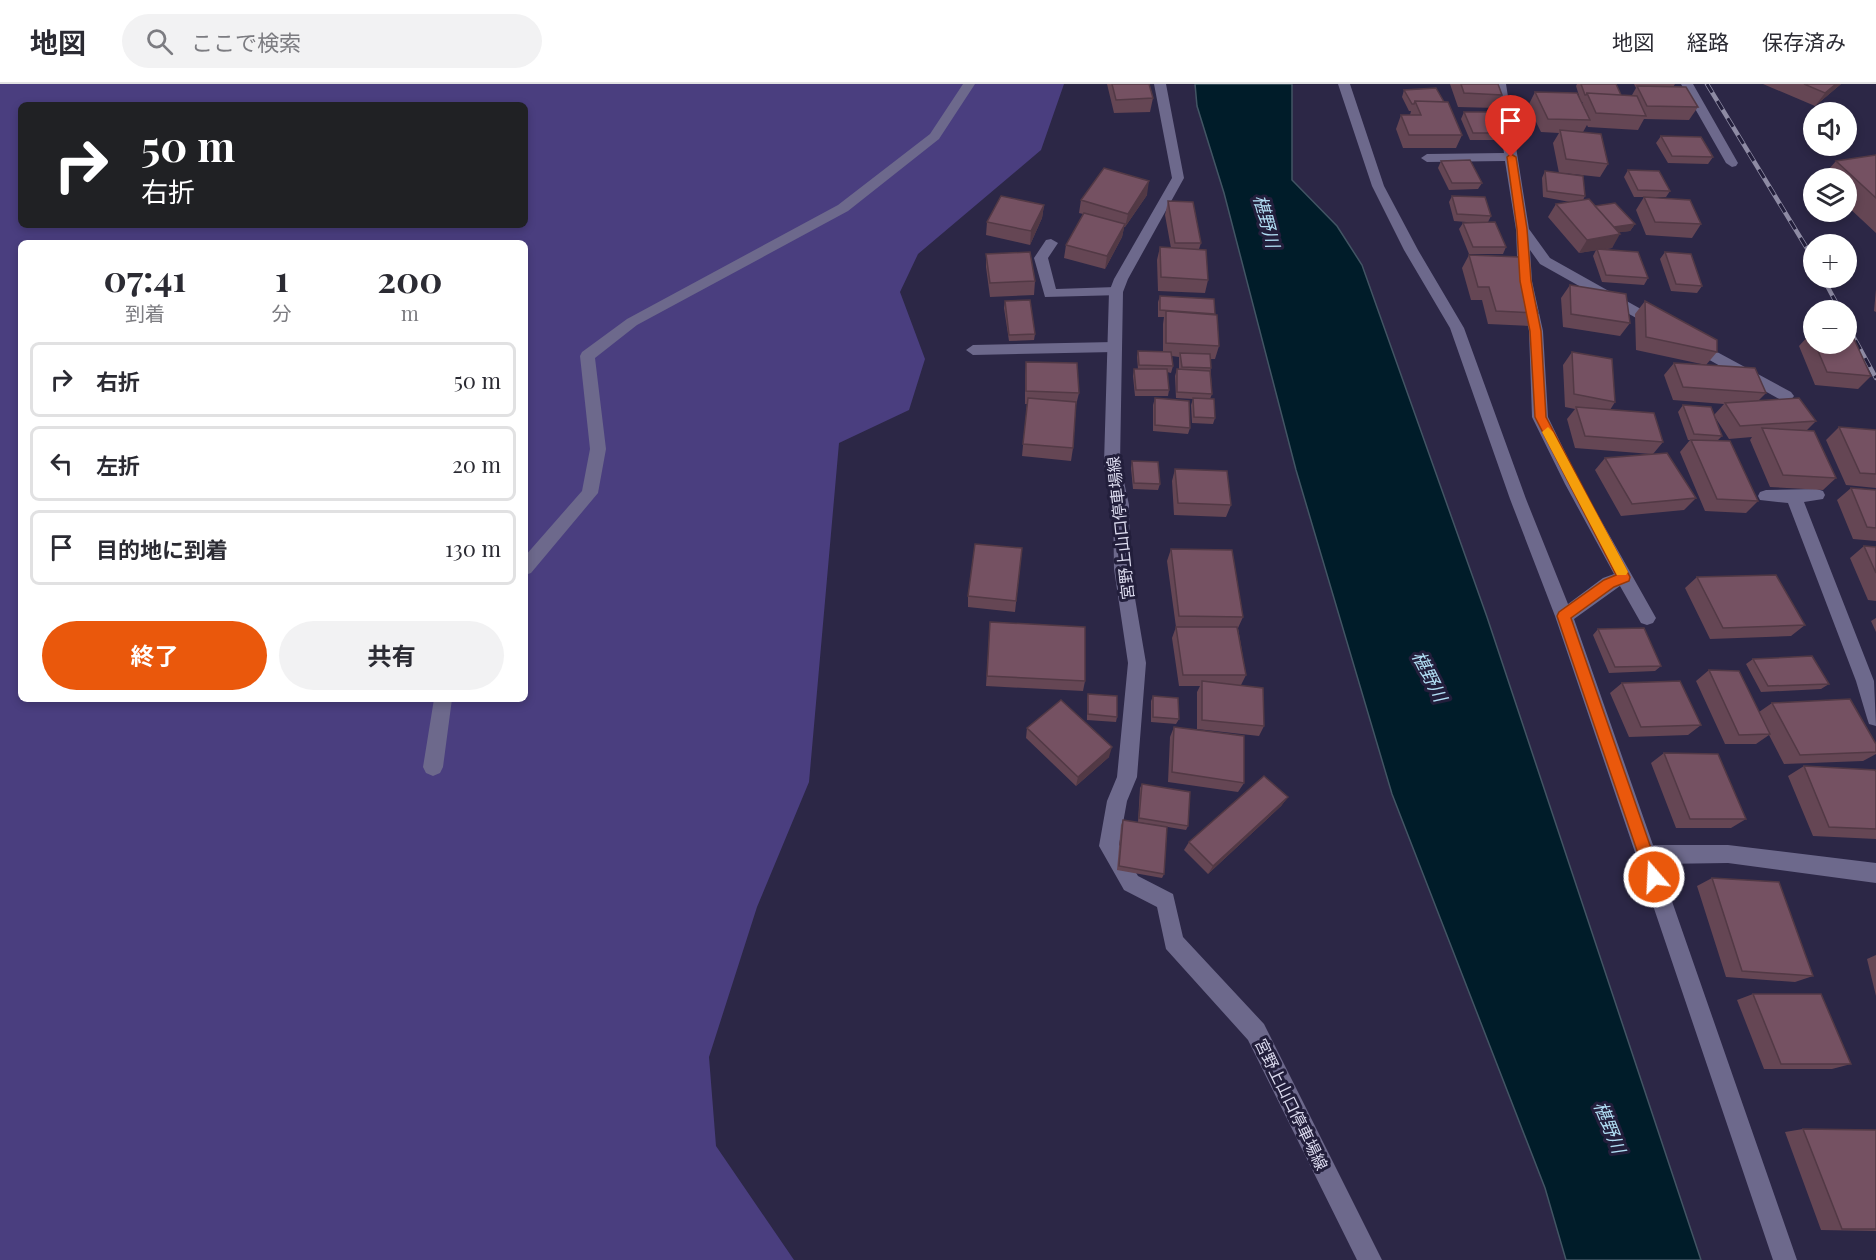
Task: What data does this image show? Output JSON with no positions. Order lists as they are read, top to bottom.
{
  "streets": {
    "street": ["宮野上山口停車場線"]
  },
  "water": ["椹野川"],
  "page": {
    "header": "地図",
    "search": "ここで検索",
    "nav": ["地図", "経路", "保存済み"],
    "map_buttons": ["+", "−"],
    "turn": ["50 m", "右折"],
    "eta": [
      "07:41",
      "到着",
      "1",
      "分",
      "200",
      "m"
    ],
    "list": [
      {
        "name": "右折",
        "value": "50 m"
      },
      {
        "name": "左折",
        "value": "20 m"
      },
      {
        "name": "目的地に到着",
        "value": "130 m"
      }
    ],
    "buttons": ["終了", "共有"]
  }
}
